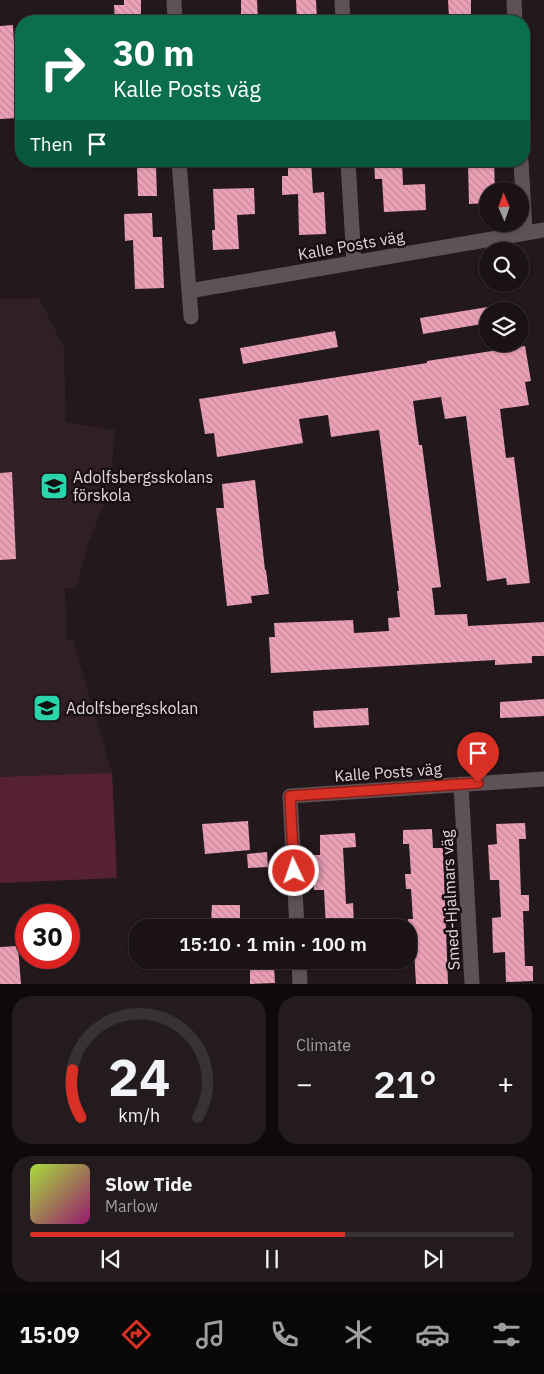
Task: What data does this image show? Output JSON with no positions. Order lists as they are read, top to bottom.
{
  "streets": {
    "street": ["Kalle Posts väg", "Smed-Hjalmars väg"]
  },
  "crossings": [
    ["Kalle Posts väg", "Smed-Hjalmars väg"]
  ],
  "places": {
    "school or university": ["Adolfsbergsskolans förskola", "Adolfsbergsskolan"]
  },
  "north": "top",
  "page": {
    "turn": ["30 m", "Kalle Posts väg"],
    "then": "Then",
    "limit": "30",
    "trip": "15:10 · 1 min · 100 m",
    "tile": "Climate",
    "heat": ["−", "21°", "+"],
    "song": ["Slow Tide", "Marlow"],
    "tabs": "15:09",
    "gauge": ["24", "km/h"]
  }
}
